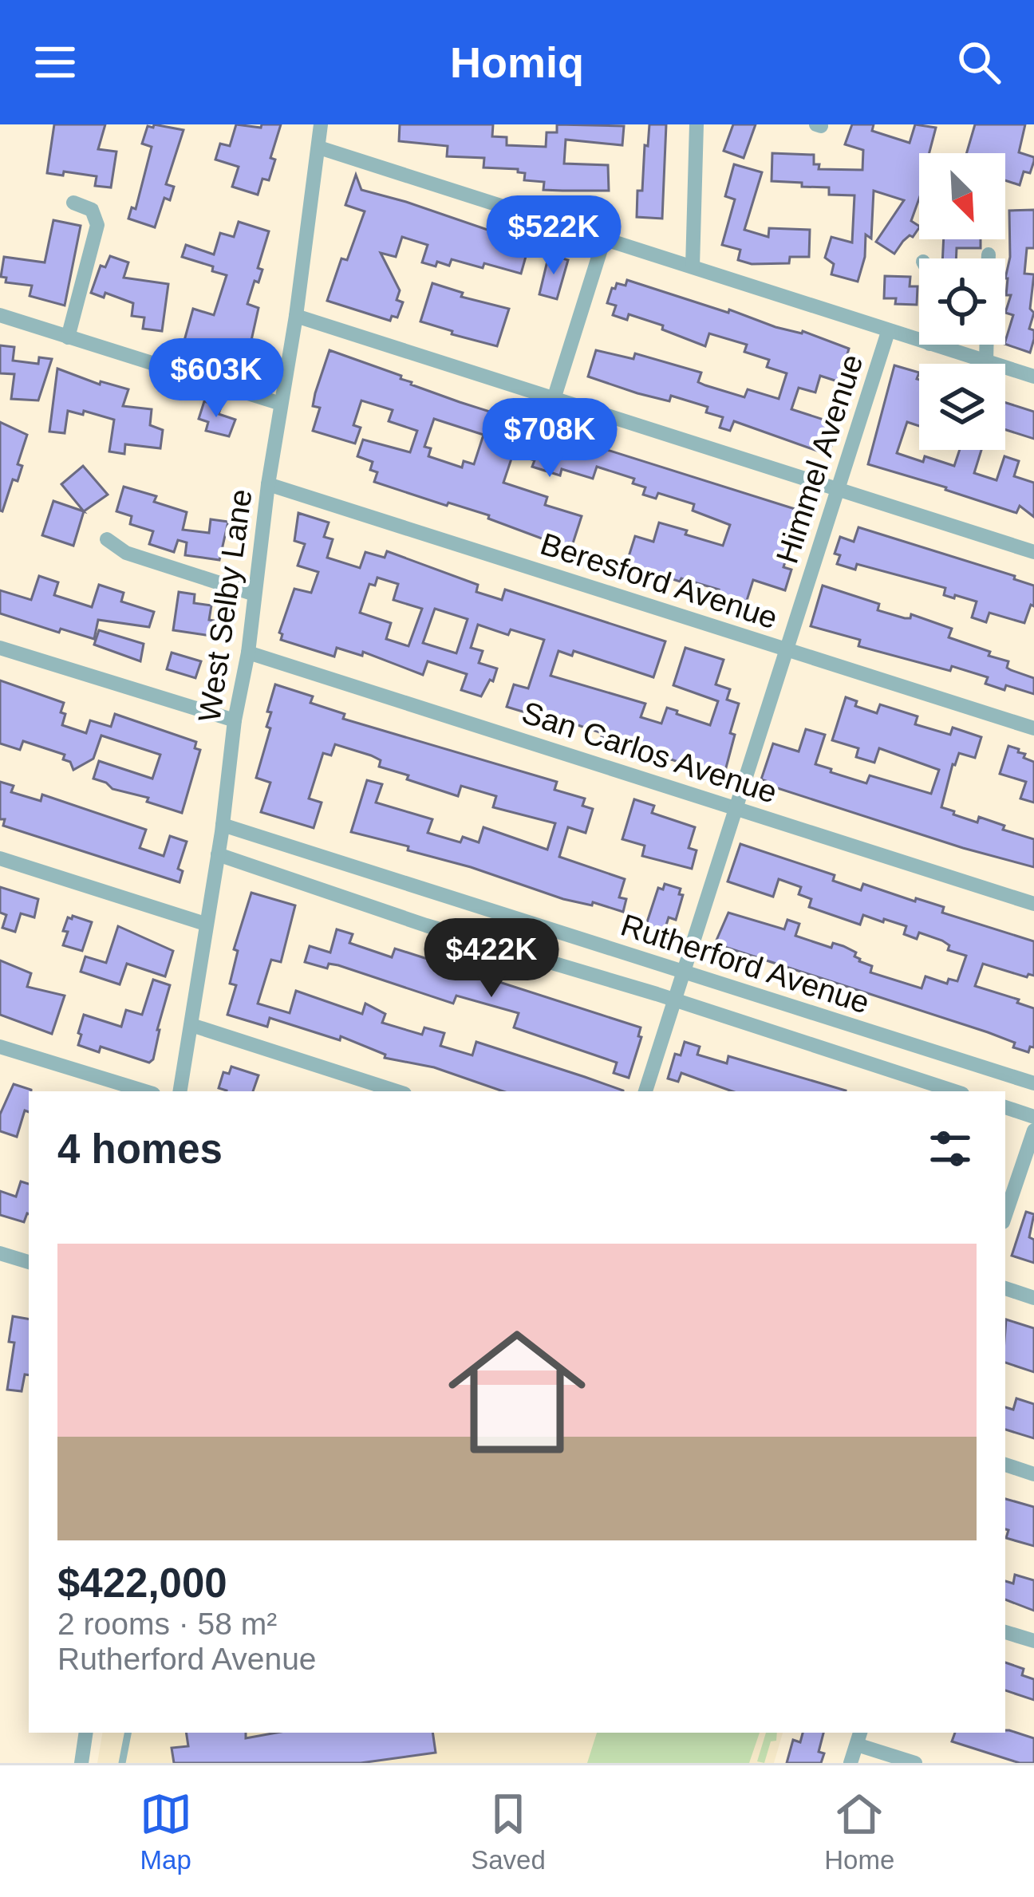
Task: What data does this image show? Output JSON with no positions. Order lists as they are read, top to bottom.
{
  "streets": {
    "street": [
      "Himmel Avenue",
      "Beresford Avenue",
      "West Selby Lane",
      "San Carlos Avenue",
      "Rutherford Avenue"
    ]
  },
  "crossings": [
    ["Himmel Avenue", "Beresford Avenue"],
    ["Himmel Avenue", "San Carlos Avenue"],
    ["Himmel Avenue", "Rutherford Avenue"],
    ["Beresford Avenue", "West Selby Lane"],
    ["West Selby Lane", "San Carlos Avenue"],
    ["West Selby Lane", "Rutherford Avenue"]
  ],
  "north": "bottom right",
  "page": {
    "header": "Homiq",
    "price": [
      "$522K",
      "$603K",
      "$708K",
      "$422K"
    ],
    "heading": "4 homes",
    "list": [
      {
        "name": "$422,000",
        "note": "2 rooms · 58 m² · Rutherford Avenue"
      }
    ],
    "tabs": ["Map", "Saved", "Home"]
  }
}
